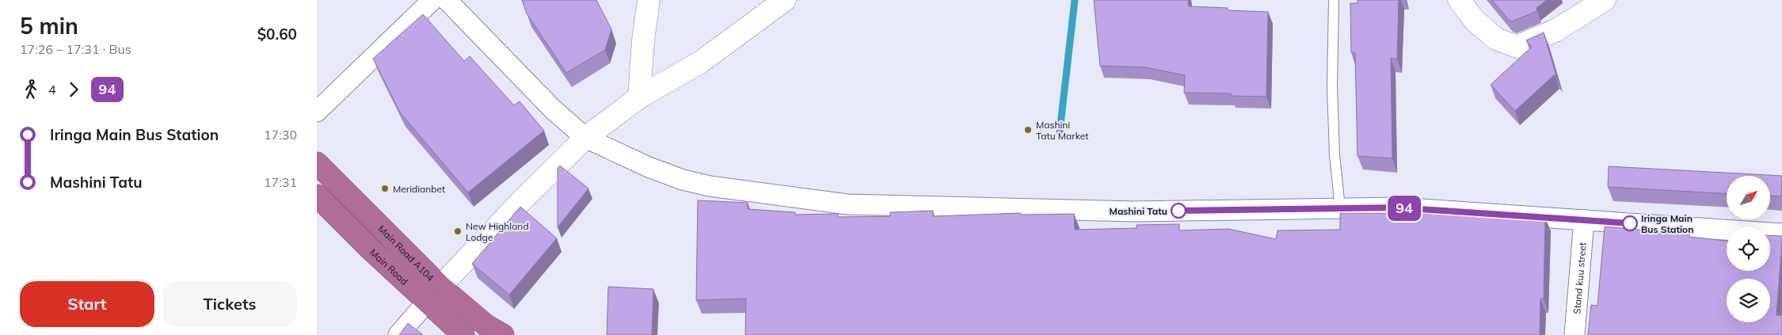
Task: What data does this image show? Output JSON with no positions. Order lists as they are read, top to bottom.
{
  "streets": {
    "highway": ["Main Road A104", "Main Road"],
    "street": ["Stand kuu street"]
  },
  "crossings": [
    ["Main Road A104", "Main Road"]
  ],
  "places": [
    "Mashini Tatu Market",
    "Meridianbet",
    "Mashini Tatu",
    "Iringa Main Bus Station",
    "New Highland Lodge"
  ],
  "lines": ["bus line 94"],
  "north": "top right",
  "page": {
    "heading": ["5 min", "17:26 – 17:31 · Bus", "$0.60"],
    "on_map": "94",
    "legs": ["4", "94"],
    "list": [
      {
        "name": "Iringa Main Bus Station",
        "value": "17:30"
      },
      {
        "name": "Mashini Tatu",
        "value": "17:31"
      }
    ],
    "buttons": ["Start", "Tickets"]
  }
}
